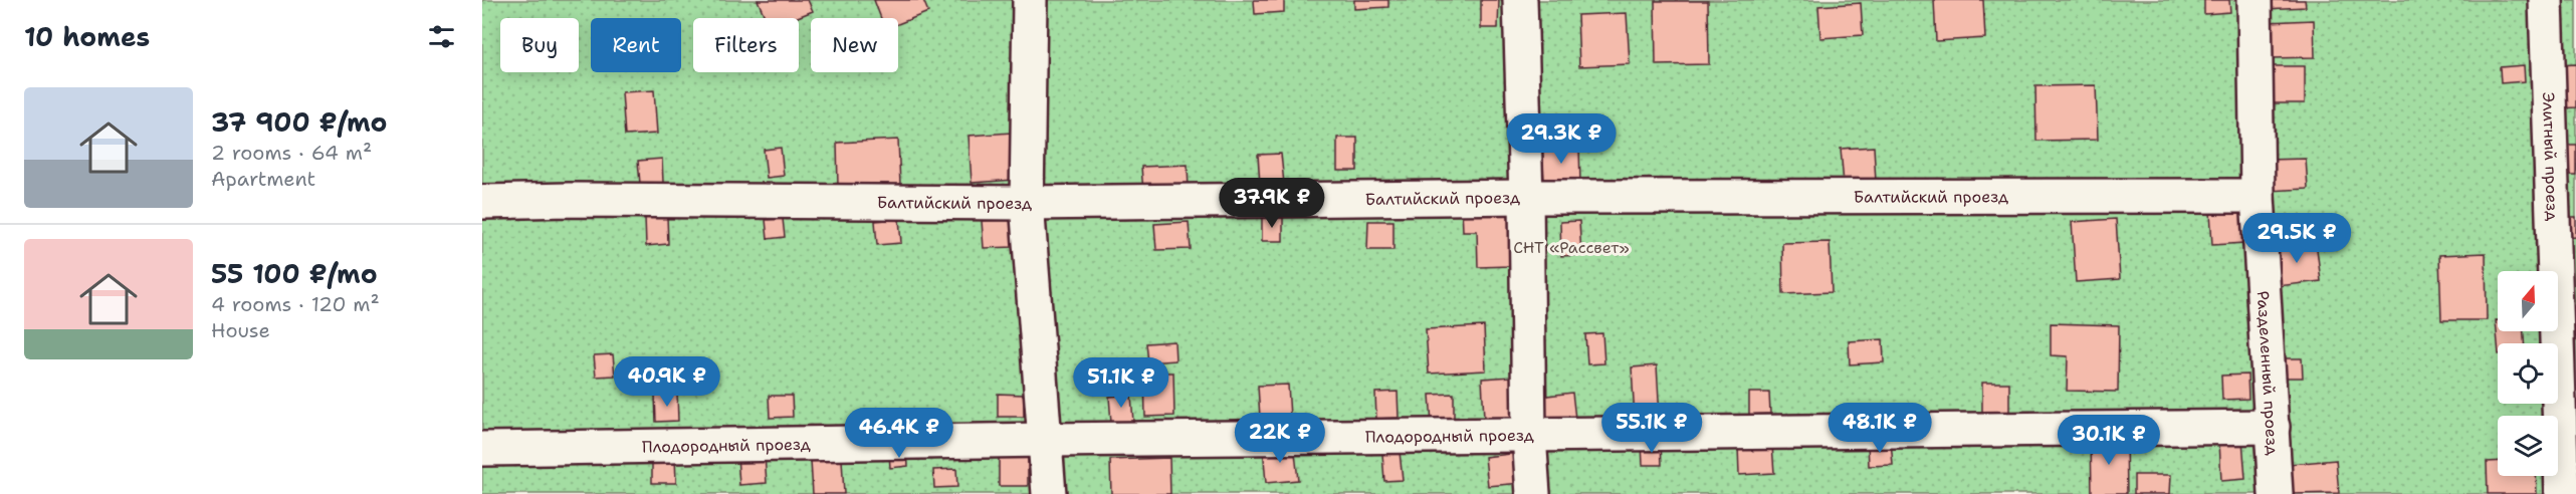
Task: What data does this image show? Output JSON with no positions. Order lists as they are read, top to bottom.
{
  "streets": {
    "lane": [
      "Элитный проезд",
      "Балтийский проезд",
      "Разделенный проезд",
      "Плодородный проезд"
    ]
  },
  "crossings": [
    ["Балтийский проезд", "Разделенный проезд"],
    ["Разделенный проезд", "Плодородный проезд"]
  ],
  "parks": ["СНТ «Рассвет»"],
  "north": "top",
  "page": {
    "heading": "10 homes",
    "chip": [
      "Buy",
      "Rent",
      "Filters",
      "New"
    ],
    "list": [
      {
        "name": "37 900 ₽/mo",
        "note": "2 rooms · 64 m² · Apartment"
      },
      {
        "name": "55 100 ₽/mo",
        "note": "4 rooms · 120 m² · House"
      }
    ],
    "price": [
      "29.3K ₽",
      "37.9K ₽",
      "29.5K ₽",
      "40.9K ₽",
      "51.1K ₽",
      "55.1K ₽",
      "48.1K ₽",
      "46.4K ₽",
      "22K ₽",
      "30.1K ₽"
    ]
  }
}
